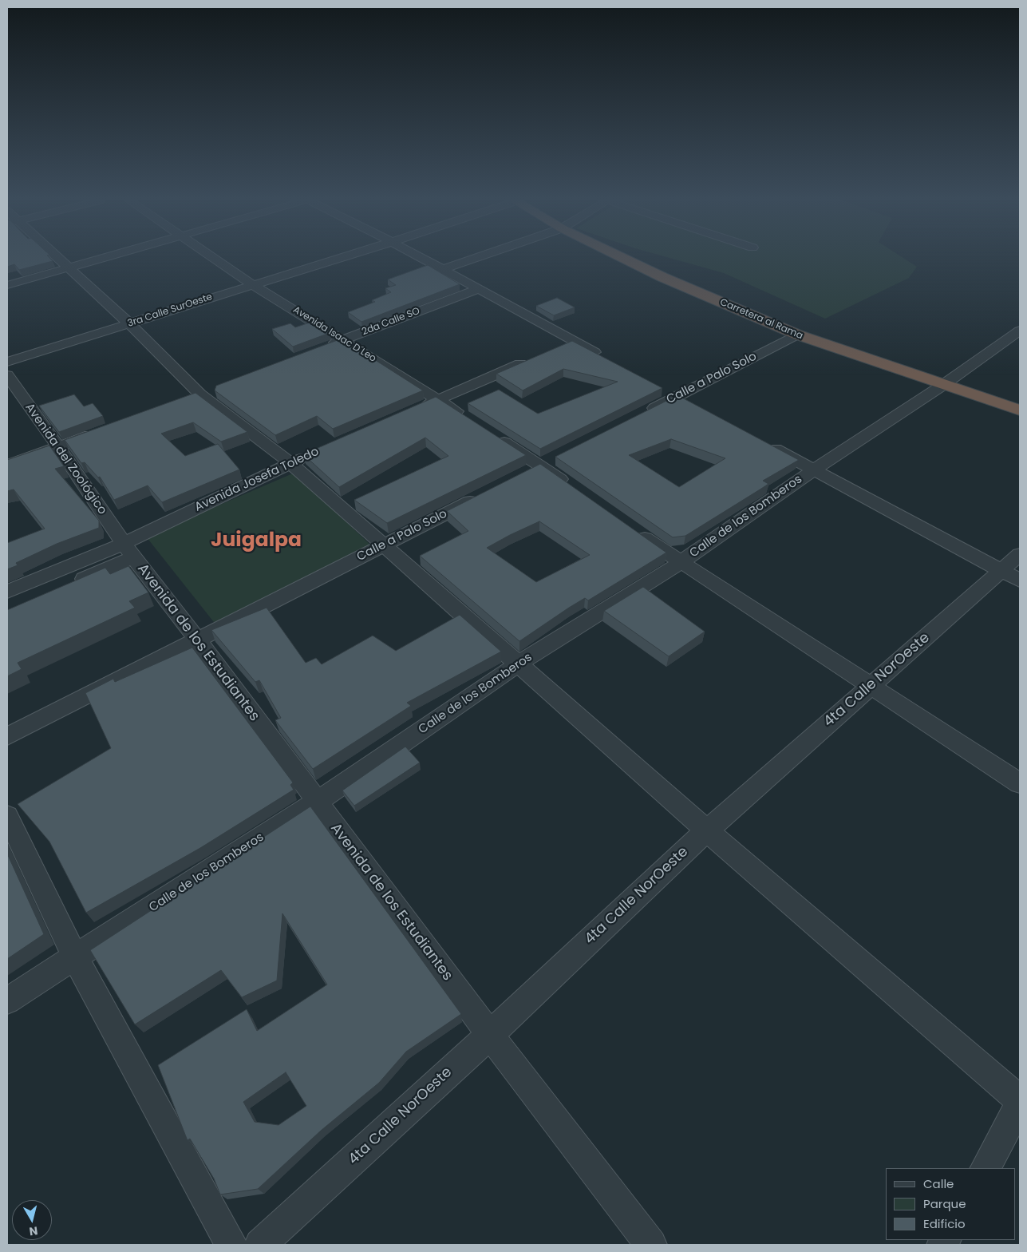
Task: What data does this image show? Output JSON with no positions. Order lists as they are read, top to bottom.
{
  "streets": {
    "highway": ["Carretera al Rama"],
    "street": [
      "3ra Calle SurOeste",
      "2da Calle SO",
      "Avenida Isaac D´Leo",
      "Calle a Palo Solo",
      "Avenida del Zoológico",
      "Avenida Josefa Toledo",
      "Calle de los Bomberos",
      "Avenida de los Estudiantes",
      "4ta Calle NorOeste"
    ]
  },
  "crossings": [
    ["3ra Calle SurOeste", "Avenida Isaac D´Leo"],
    ["Carretera al Rama", "Calle a Palo Solo"],
    ["Carretera al Rama", "Calle de los Bomberos"],
    ["2da Calle SO", "Avenida Isaac D´Leo"],
    ["Calle a Palo Solo", "Avenida de los Estudiantes"],
    ["Avenida del Zoológico", "Avenida Josefa Toledo"],
    ["Avenida del Zoológico", "Avenida de los Estudiantes"],
    ["Avenida Josefa Toledo", "Avenida de los Estudiantes"],
    ["Calle de los Bomberos", "Avenida de los Estudiantes"],
    ["Avenida de los Estudiantes", "4ta Calle NorOeste"]
  ],
  "districts": ["Juigalpa"],
  "legend": ["Calle", "Parque", "Edificio"],
  "north": "bottom"
}
